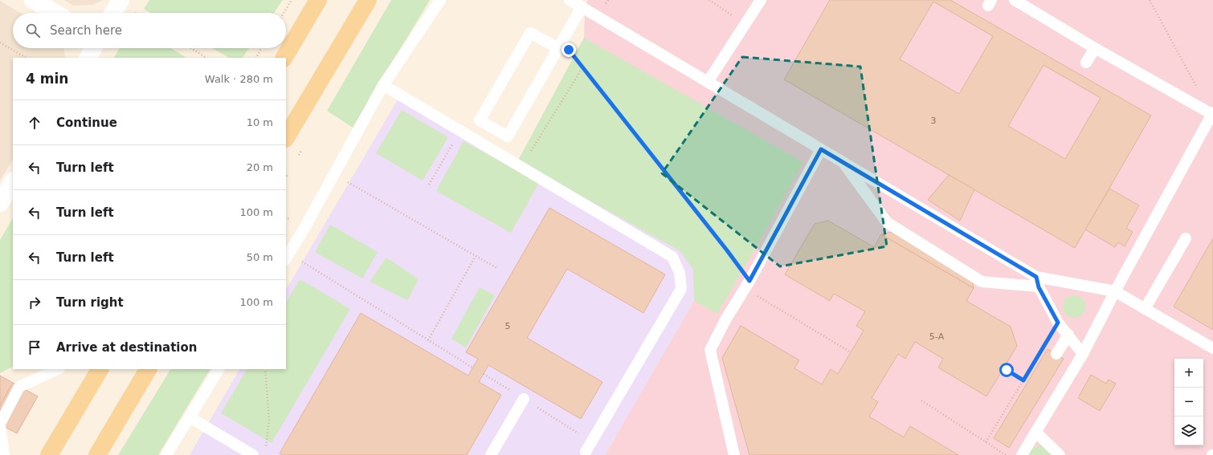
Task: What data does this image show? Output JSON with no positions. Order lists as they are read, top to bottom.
{
  "house_numbers": ["3", "5", "5-А"],
  "page": {
    "search": "Search here",
    "heading": ["4 min", "Walk · 280 m"],
    "list": [
      ["Continue", "10 m"],
      ["Turn left", "20 m"],
      ["Turn left", "100 m"],
      ["Turn left", "50 m"],
      ["Turn right", "100 m"],
      "Arrive at destination"
    ],
    "map_buttons": ["+", "−"]
  }
}
